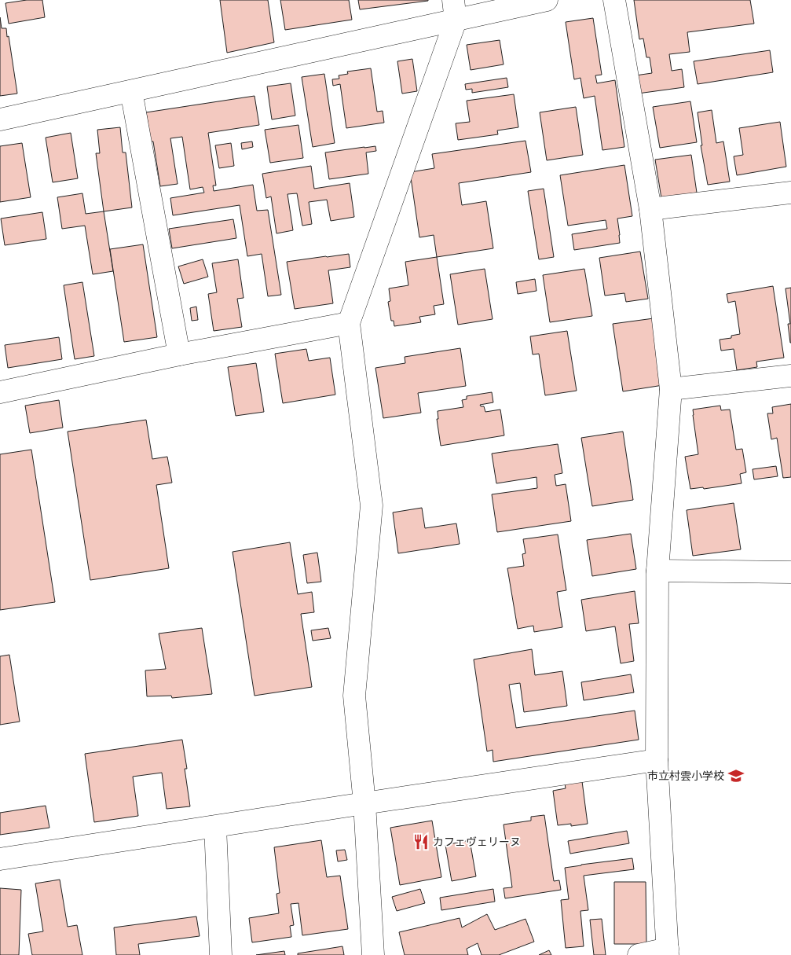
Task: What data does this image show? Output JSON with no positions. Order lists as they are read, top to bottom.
{
  "places": {
    "school or university": ["市立村雲小学校"],
    "restaurant": ["カフェヴェリーヌ"]
  }
}
